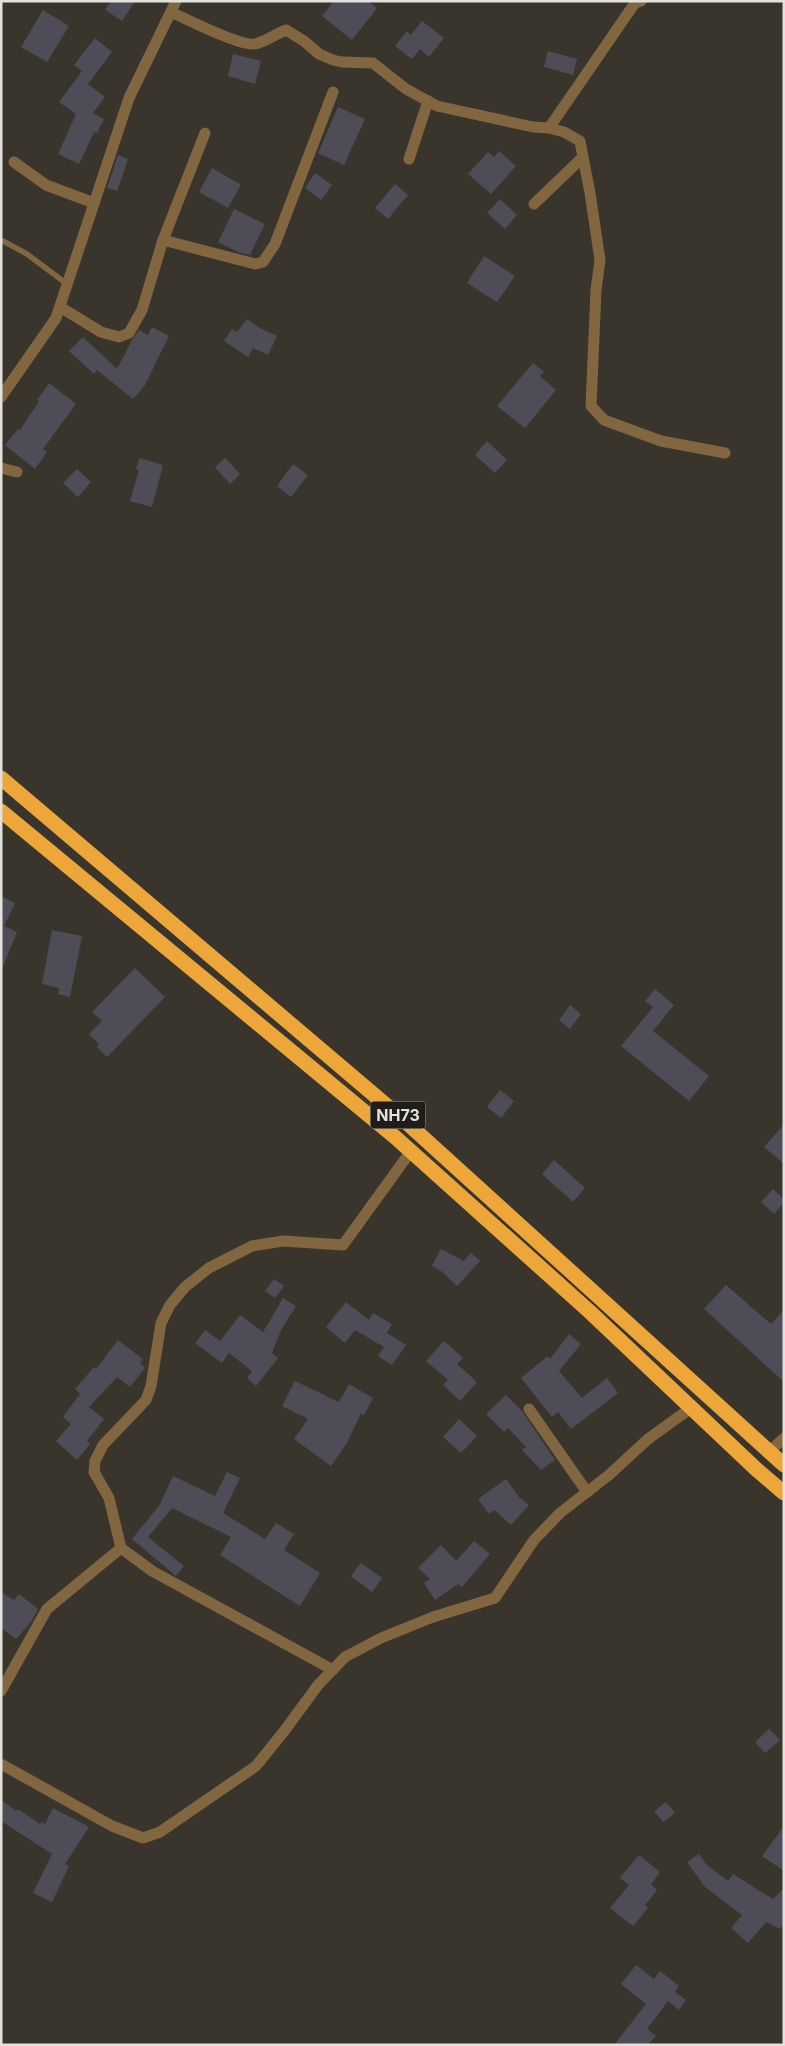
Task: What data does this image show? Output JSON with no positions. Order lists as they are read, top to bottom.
{
  "streets": {
    "highway": ["NH73"]
  }
}
